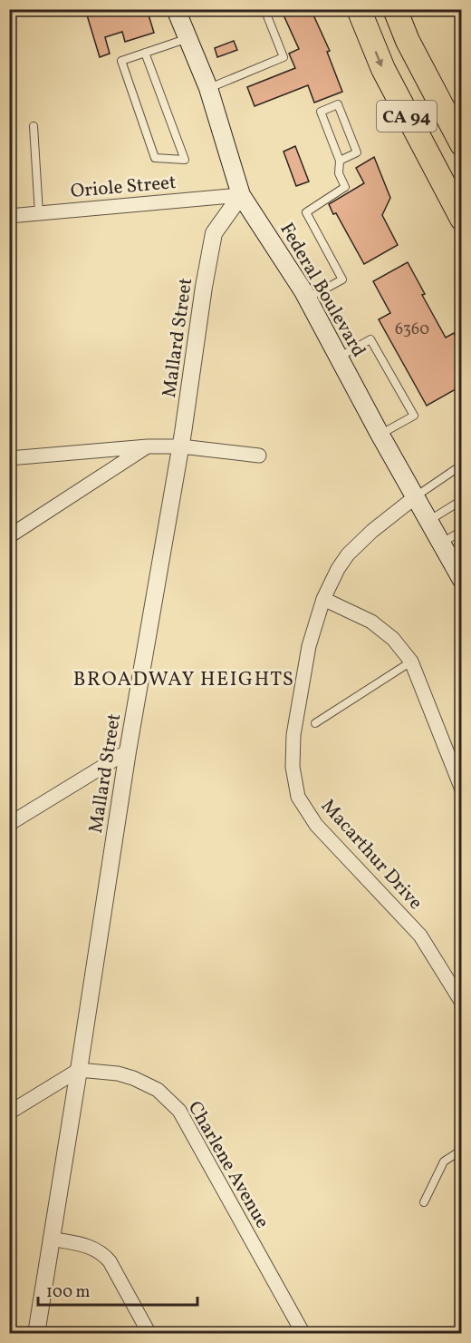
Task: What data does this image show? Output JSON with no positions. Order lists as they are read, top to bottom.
{
  "streets": {
    "highway": ["CA 94"],
    "main road": ["Federal Boulevard"],
    "street": [
      "Oriole Street",
      "Mallard Street",
      "Macarthur Drive",
      "Charlene Avenue"
    ]
  },
  "crossings": [
    ["Oriole Street", "Federal Boulevard"],
    ["Oriole Street", "Mallard Street"],
    ["Federal Boulevard", "Mallard Street"],
    ["Federal Boulevard", "Macarthur Drive"],
    ["Mallard Street", "Charlene Avenue"]
  ],
  "districts": ["BROADWAY HEIGHTS"],
  "house_numbers": ["6360"],
  "scale_bar": "100 m"
}
